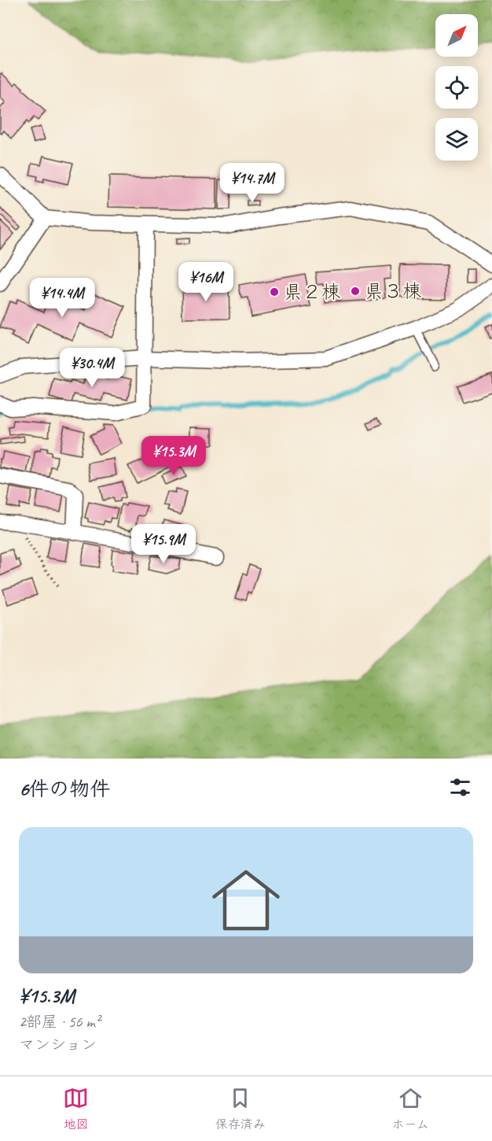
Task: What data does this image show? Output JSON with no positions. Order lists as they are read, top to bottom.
{
  "places": ["県３棟", "県２棟"],
  "north": "top right",
  "page": {
    "price": [
      "¥14.7M",
      "¥16M",
      "¥14.4M",
      "¥30.4M",
      "¥15.3M",
      "¥15.9M"
    ],
    "heading": "6件の物件",
    "list": [
      {
        "name": "¥15.3M",
        "note": "2部屋 · 56 m² · マンション"
      }
    ],
    "tabs": ["地図", "保存済み", "ホーム"]
  }
}
